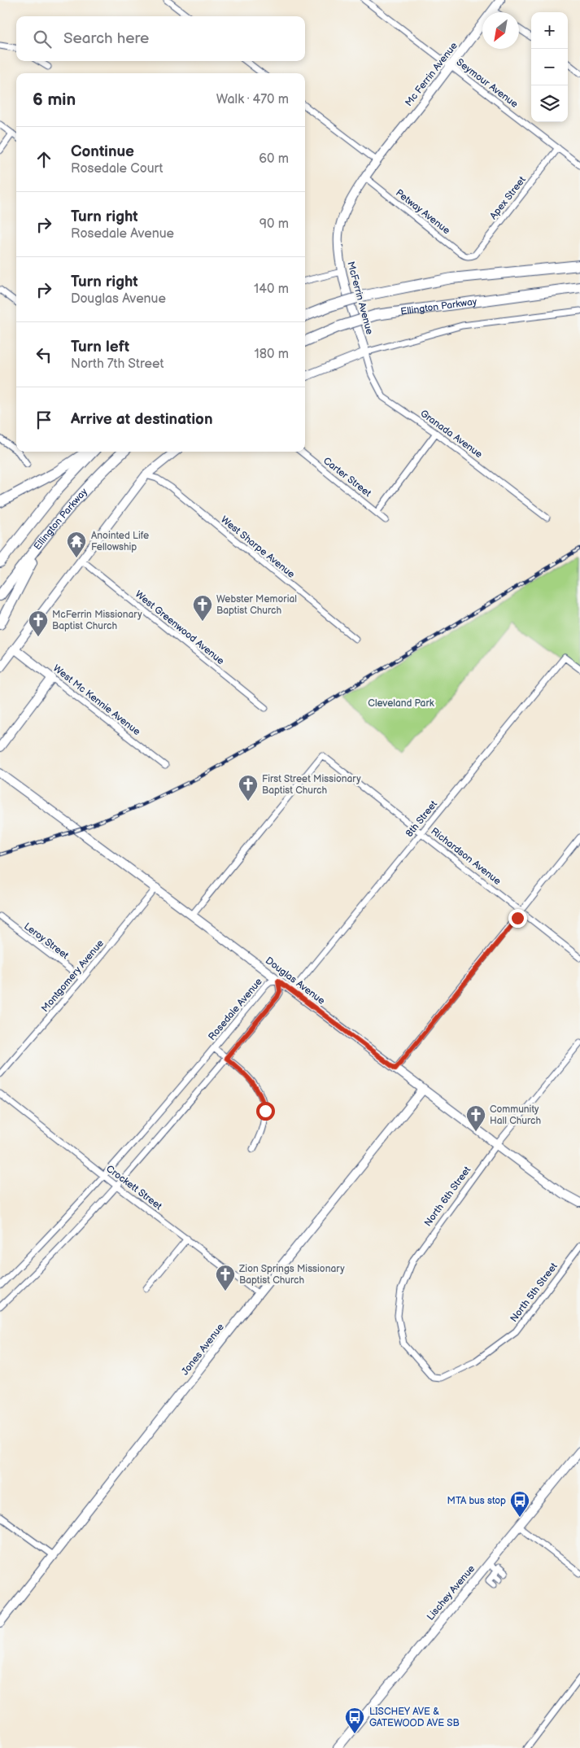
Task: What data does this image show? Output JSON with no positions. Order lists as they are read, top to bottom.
{
  "streets": {
    "highway": ["Ellington Parkway"],
    "street": [
      "Mc Ferrin Avenue",
      "Seymour Avenue",
      "Apex Street",
      "Petway Avenue",
      "McFerrin Avenue",
      "Granada Avenue",
      "Carter Street",
      "West Sharpe Avenue",
      "West Greenwood Avenue",
      "West Mc Kennie Avenue",
      "8th Street",
      "Richardson Avenue",
      "Leroy Street",
      "Montgomery Avenue",
      "Douglas Avenue",
      "Rosedale Avenue",
      "Crockett Street",
      "North 6th Street",
      "North 5th Street",
      "Jones Avenue",
      "Lischey Avenue"
    ]
  },
  "crossings": [
    ["Mc Ferrin Avenue", "Seymour Avenue"],
    ["Mc Ferrin Avenue", "McFerrin Avenue"],
    ["Seymour Avenue", "Apex Street"],
    ["Apex Street", "Petway Avenue"],
    ["Petway Avenue", "McFerrin Avenue"],
    ["McFerrin Avenue", "Granada Avenue"],
    ["8th Street", "Richardson Avenue"],
    ["8th Street", "Douglas Avenue"],
    ["Richardson Avenue", "Douglas Avenue"],
    ["Leroy Street", "Montgomery Avenue"],
    ["Montgomery Avenue", "Douglas Avenue"],
    ["Douglas Avenue", "Rosedale Avenue"],
    ["Douglas Avenue", "North 6th Street"],
    ["Douglas Avenue", "Jones Avenue"],
    ["Rosedale Avenue", "Crockett Street"],
    ["Crockett Street", "Jones Avenue"],
    ["North 6th Street", "North 5th Street"]
  ],
  "parks": ["Cleveland Park"],
  "places": {
    "temple": ["Anointed Life Fellowship"],
    "church": [
      "Webster Memorial Baptist Church",
      "McFerrin Missionary Baptist Church",
      "First Street Missionary Baptist Church",
      "Community Hall Church",
      "Zion Springs Missionary Baptist Church"
    ],
    "bus stop": ["MTA bus stop", "LISCHEY AVE & GATEWOOD AVE SB"]
  },
  "north": "bottom left",
  "page": {
    "map_buttons": ["+", "−"],
    "search": "Search here",
    "heading": ["6 min", "Walk · 470 m"],
    "list": [
      ["Continue", "Rosedale Court", "60 m"],
      ["Turn right", "Rosedale Avenue", "90 m"],
      ["Turn right", "Douglas Avenue", "140 m"],
      ["Turn left", "North 7th Street", "180 m"],
      "Arrive at destination"
    ]
  }
}
